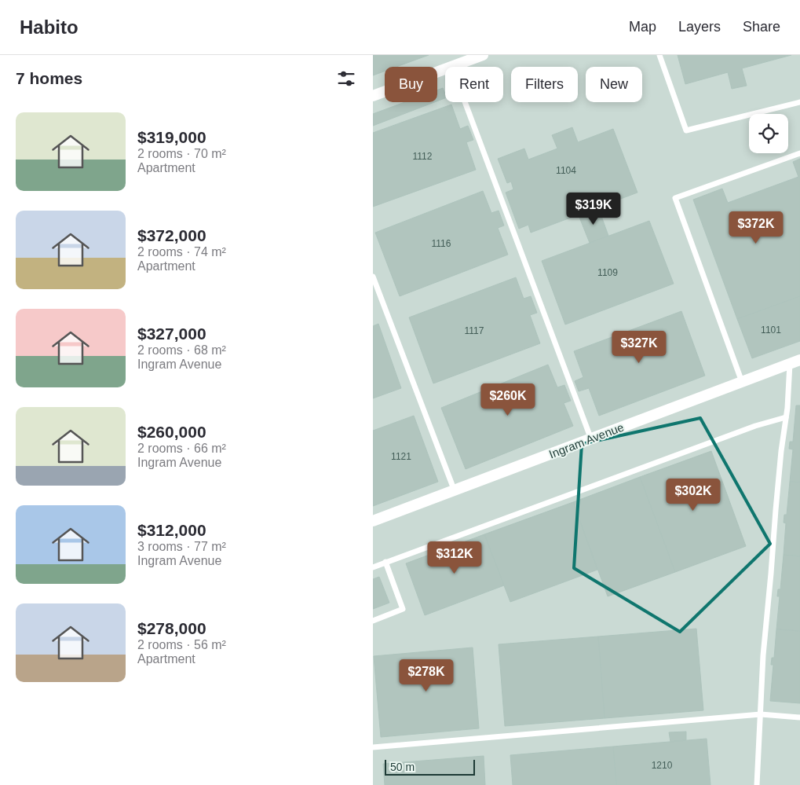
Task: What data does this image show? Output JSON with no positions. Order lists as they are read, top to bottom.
{
  "streets": {
    "street": ["Ingram Avenue"]
  },
  "house_numbers": [
    "1112",
    "1104",
    "1116",
    "1109",
    "1101",
    "1117",
    "1121",
    "1210"
  ],
  "scale_bar": "50 m",
  "page": {
    "header": "Habito",
    "nav": ["Map", "Layers", "Share"],
    "heading": "7 homes",
    "chip": [
      "Buy",
      "Rent",
      "Filters",
      "New"
    ],
    "list": [
      {
        "name": "$319,000",
        "note": "2 rooms · 70 m² · Apartment"
      },
      {
        "name": "$372,000",
        "note": "2 rooms · 74 m² · Apartment"
      },
      {
        "name": "$327,000",
        "note": "2 rooms · 68 m² · Ingram Avenue"
      },
      {
        "name": "$260,000",
        "note": "2 rooms · 66 m² · Ingram Avenue"
      },
      {
        "name": "$312,000",
        "note": "3 rooms · 77 m² · Ingram Avenue"
      },
      {
        "name": "$278,000",
        "note": "2 rooms · 56 m² · Apartment"
      }
    ],
    "price": [
      "$319K",
      "$372K",
      "$327K",
      "$260K",
      "$302K",
      "$312K",
      "$278K"
    ],
    "scale": "50 m"
  }
}
